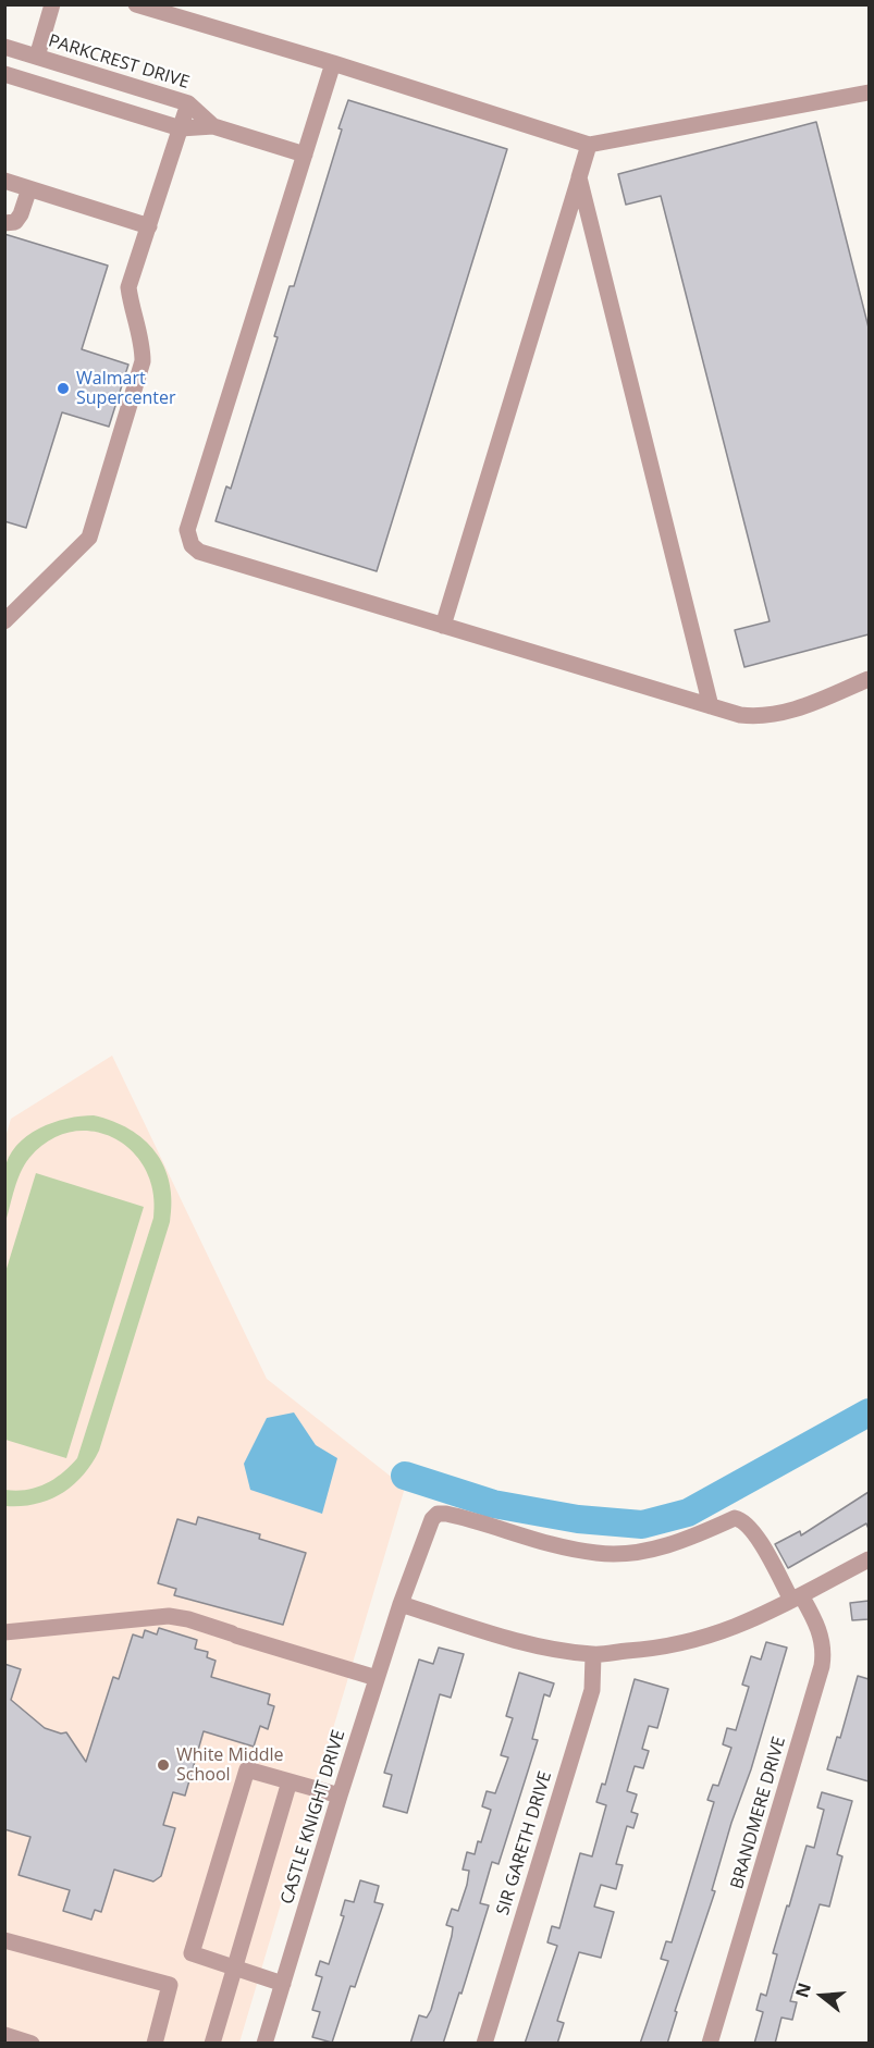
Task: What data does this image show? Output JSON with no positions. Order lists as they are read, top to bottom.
{
  "streets": {
    "street": [
      "PARKCREST DRIVE",
      "BRANDMERE DRIVE",
      "CASTLE KNIGHT DRIVE",
      "SIR GARETH DRIVE"
    ]
  },
  "crossings": [
    ["BRANDMERE DRIVE", "CASTLE KNIGHT DRIVE"]
  ],
  "places": ["Walmart Supercenter", "White Middle School"],
  "north": "left"
}
